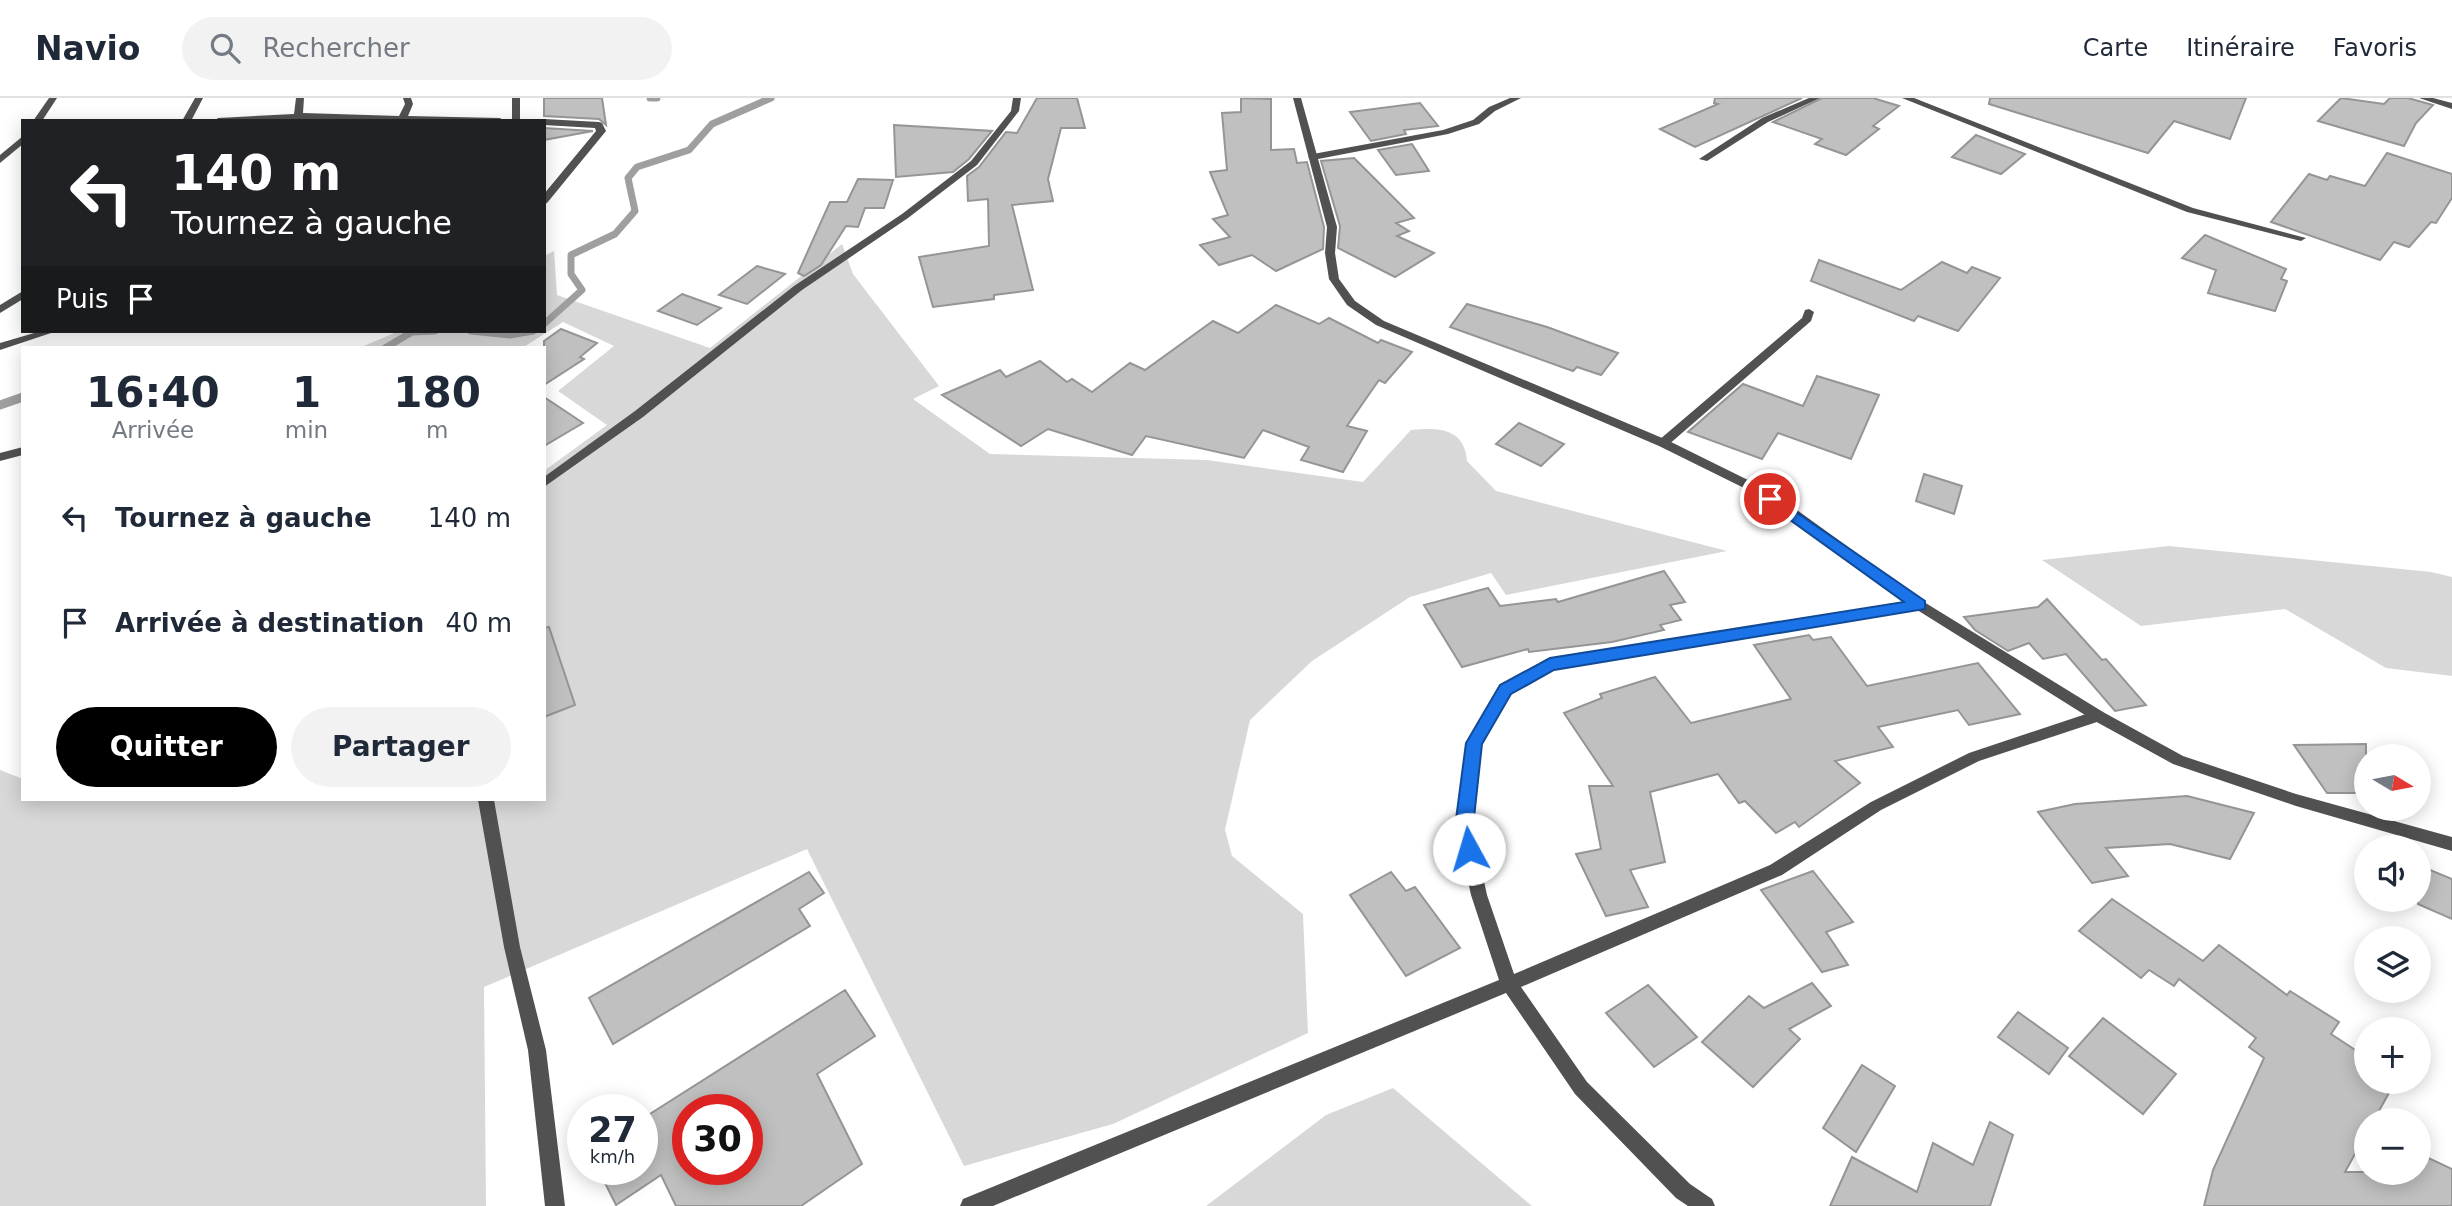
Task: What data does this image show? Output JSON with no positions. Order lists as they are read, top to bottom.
{
  "north": "right",
  "page": {
    "header": "Navio",
    "search": "Rechercher",
    "nav": ["Carte", "Itinéraire", "Favoris"],
    "turn": ["140 m", "Tournez à gauche"],
    "then": "Puis",
    "eta": [
      "16:40",
      "Arrivée",
      "1",
      "min",
      "180",
      "m"
    ],
    "list": [
      {
        "name": "Tournez à gauche",
        "value": "140 m"
      },
      {
        "name": "Arrivée à destination",
        "value": "40 m"
      }
    ],
    "buttons": ["Quitter", "Partager"],
    "map_buttons": ["+", "−"],
    "speed": "27 km/h",
    "limit": "30"
  }
}
